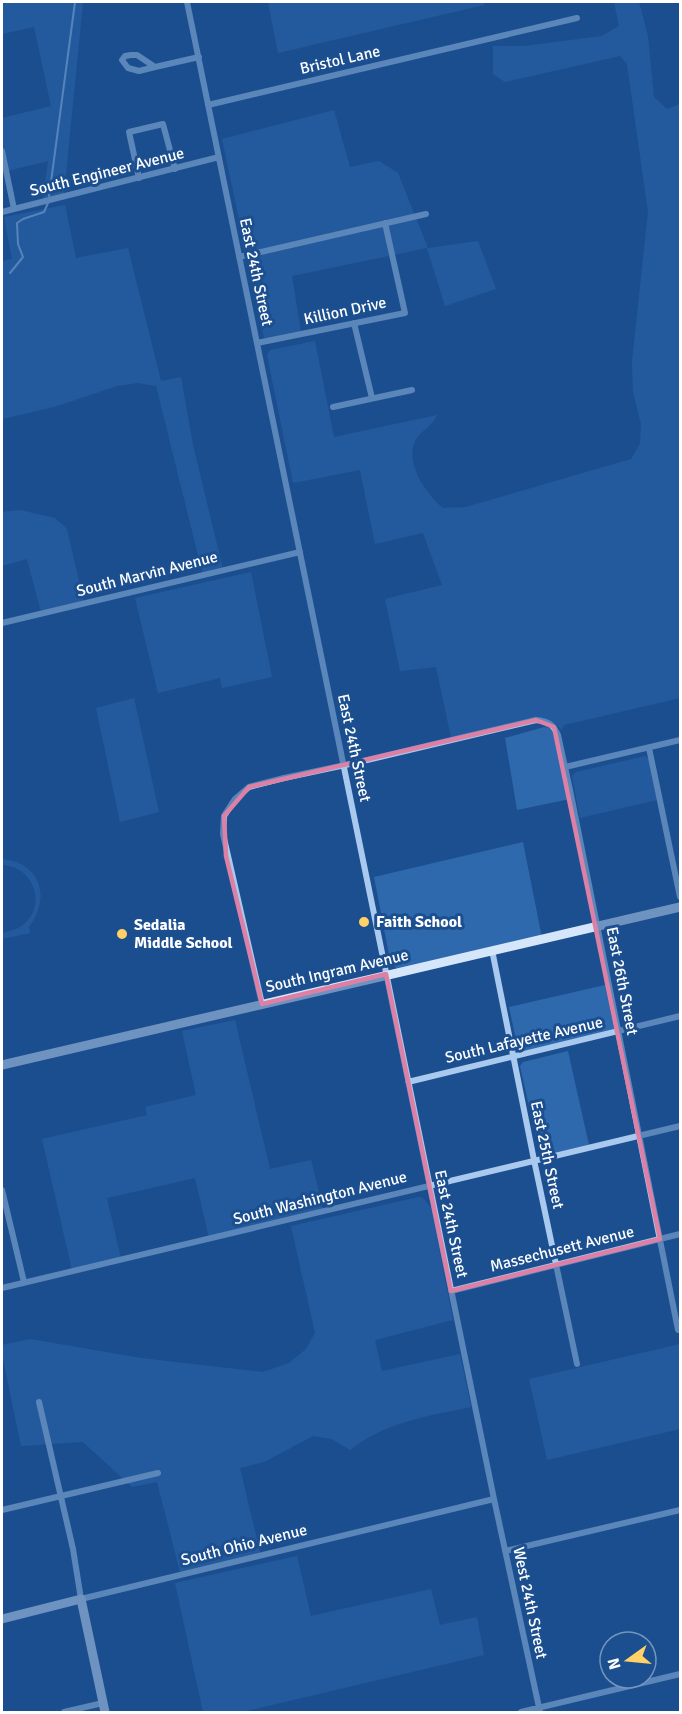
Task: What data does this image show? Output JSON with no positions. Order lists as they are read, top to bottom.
{
  "streets": {
    "main road": ["South Ingram Avenue", "South Ohio Avenue"],
    "street": [
      "Bristol Lane",
      "South Engineer Avenue",
      "East 24th Street",
      "Killion Drive",
      "South Marvin Avenue",
      "East 26th Street",
      "South Lafayette Avenue",
      "East 25th Street",
      "South Washington Avenue",
      "Massechusett Avenue",
      "West 24th Street"
    ]
  },
  "crossings": [
    ["Bristol Lane", "East 24th Street"],
    ["South Engineer Avenue", "East 24th Street"],
    ["East 24th Street", "Killion Drive"],
    ["East 24th Street", "South Marvin Avenue"],
    ["East 24th Street", "South Ingram Avenue"],
    ["East 24th Street", "East 26th Street"],
    ["East 24th Street", "South Lafayette Avenue"],
    ["East 24th Street", "South Washington Avenue"],
    ["East 24th Street", "Massechusett Avenue"],
    ["East 24th Street", "South Ohio Avenue"],
    ["East 24th Street", "West 24th Street"],
    ["South Ingram Avenue", "East 26th Street"],
    ["South Ingram Avenue", "East 25th Street"],
    ["East 26th Street", "South Lafayette Avenue"],
    ["East 26th Street", "South Washington Avenue"],
    ["East 26th Street", "Massechusett Avenue"],
    ["South Lafayette Avenue", "East 25th Street"],
    ["East 25th Street", "South Washington Avenue"],
    ["East 25th Street", "Massechusett Avenue"],
    ["South Ohio Avenue", "West 24th Street"]
  ],
  "places": ["Faith School", "Sedalia Middle School"],
  "north": "left"
}
